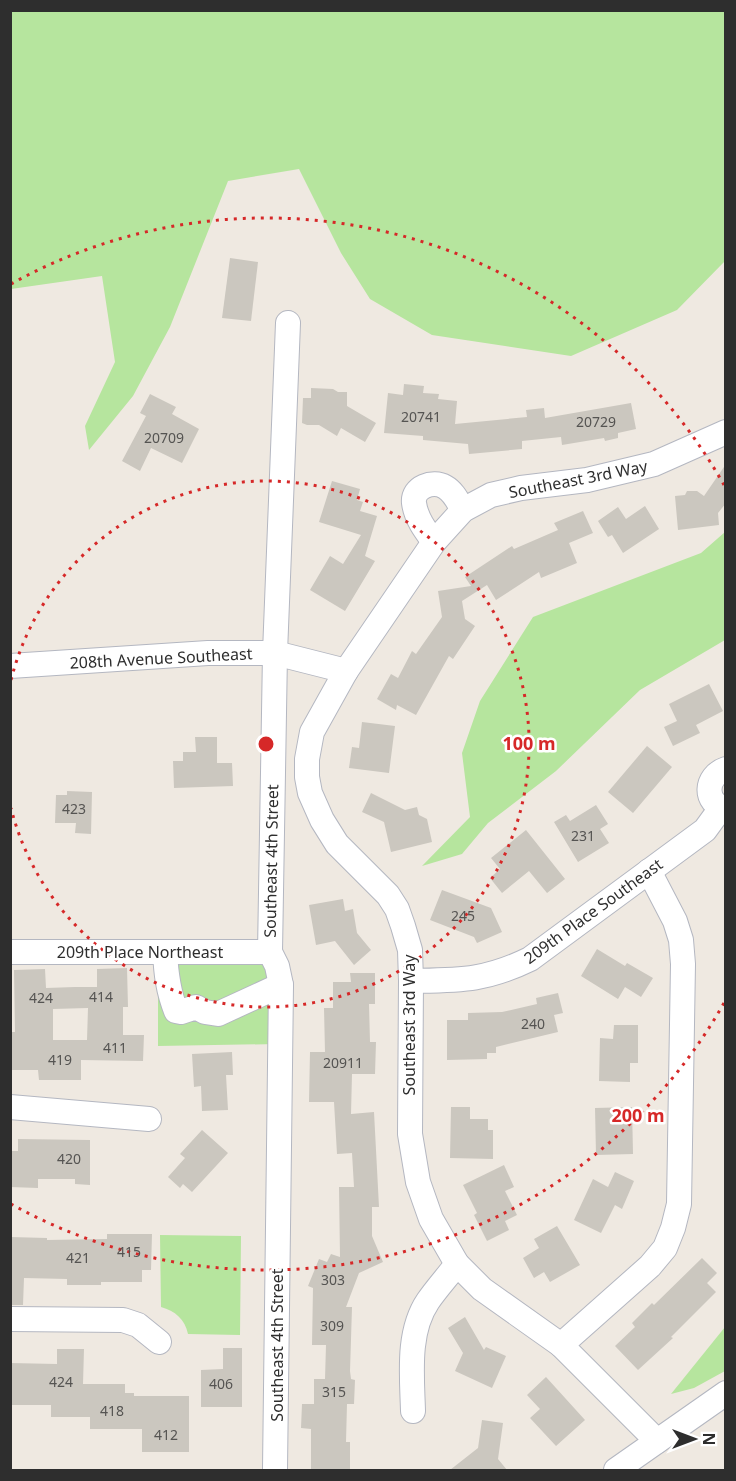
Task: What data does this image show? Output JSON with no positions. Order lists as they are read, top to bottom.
{
  "streets": {
    "street": [
      "Southeast 3rd Way",
      "208th Avenue Southeast",
      "Southeast 4th Street",
      "209th Place Southeast",
      "209th Place Northeast"
    ]
  },
  "crossings": [
    ["Southeast 3rd Way", "208th Avenue Southeast"],
    ["Southeast 3rd Way", "209th Place Southeast"],
    ["208th Avenue Southeast", "Southeast 4th Street"],
    ["Southeast 4th Street", "209th Place Northeast"]
  ],
  "house_numbers": [
    "20741",
    "20729",
    "20709",
    "423",
    "231",
    "245",
    "414",
    "424",
    "240",
    "411",
    "419",
    "20911",
    "420",
    "415",
    "421",
    "303",
    "309",
    "424",
    "406",
    "315",
    "418",
    "412"
  ],
  "north": "right",
  "rings": ["100 m", "200 m"]
}
